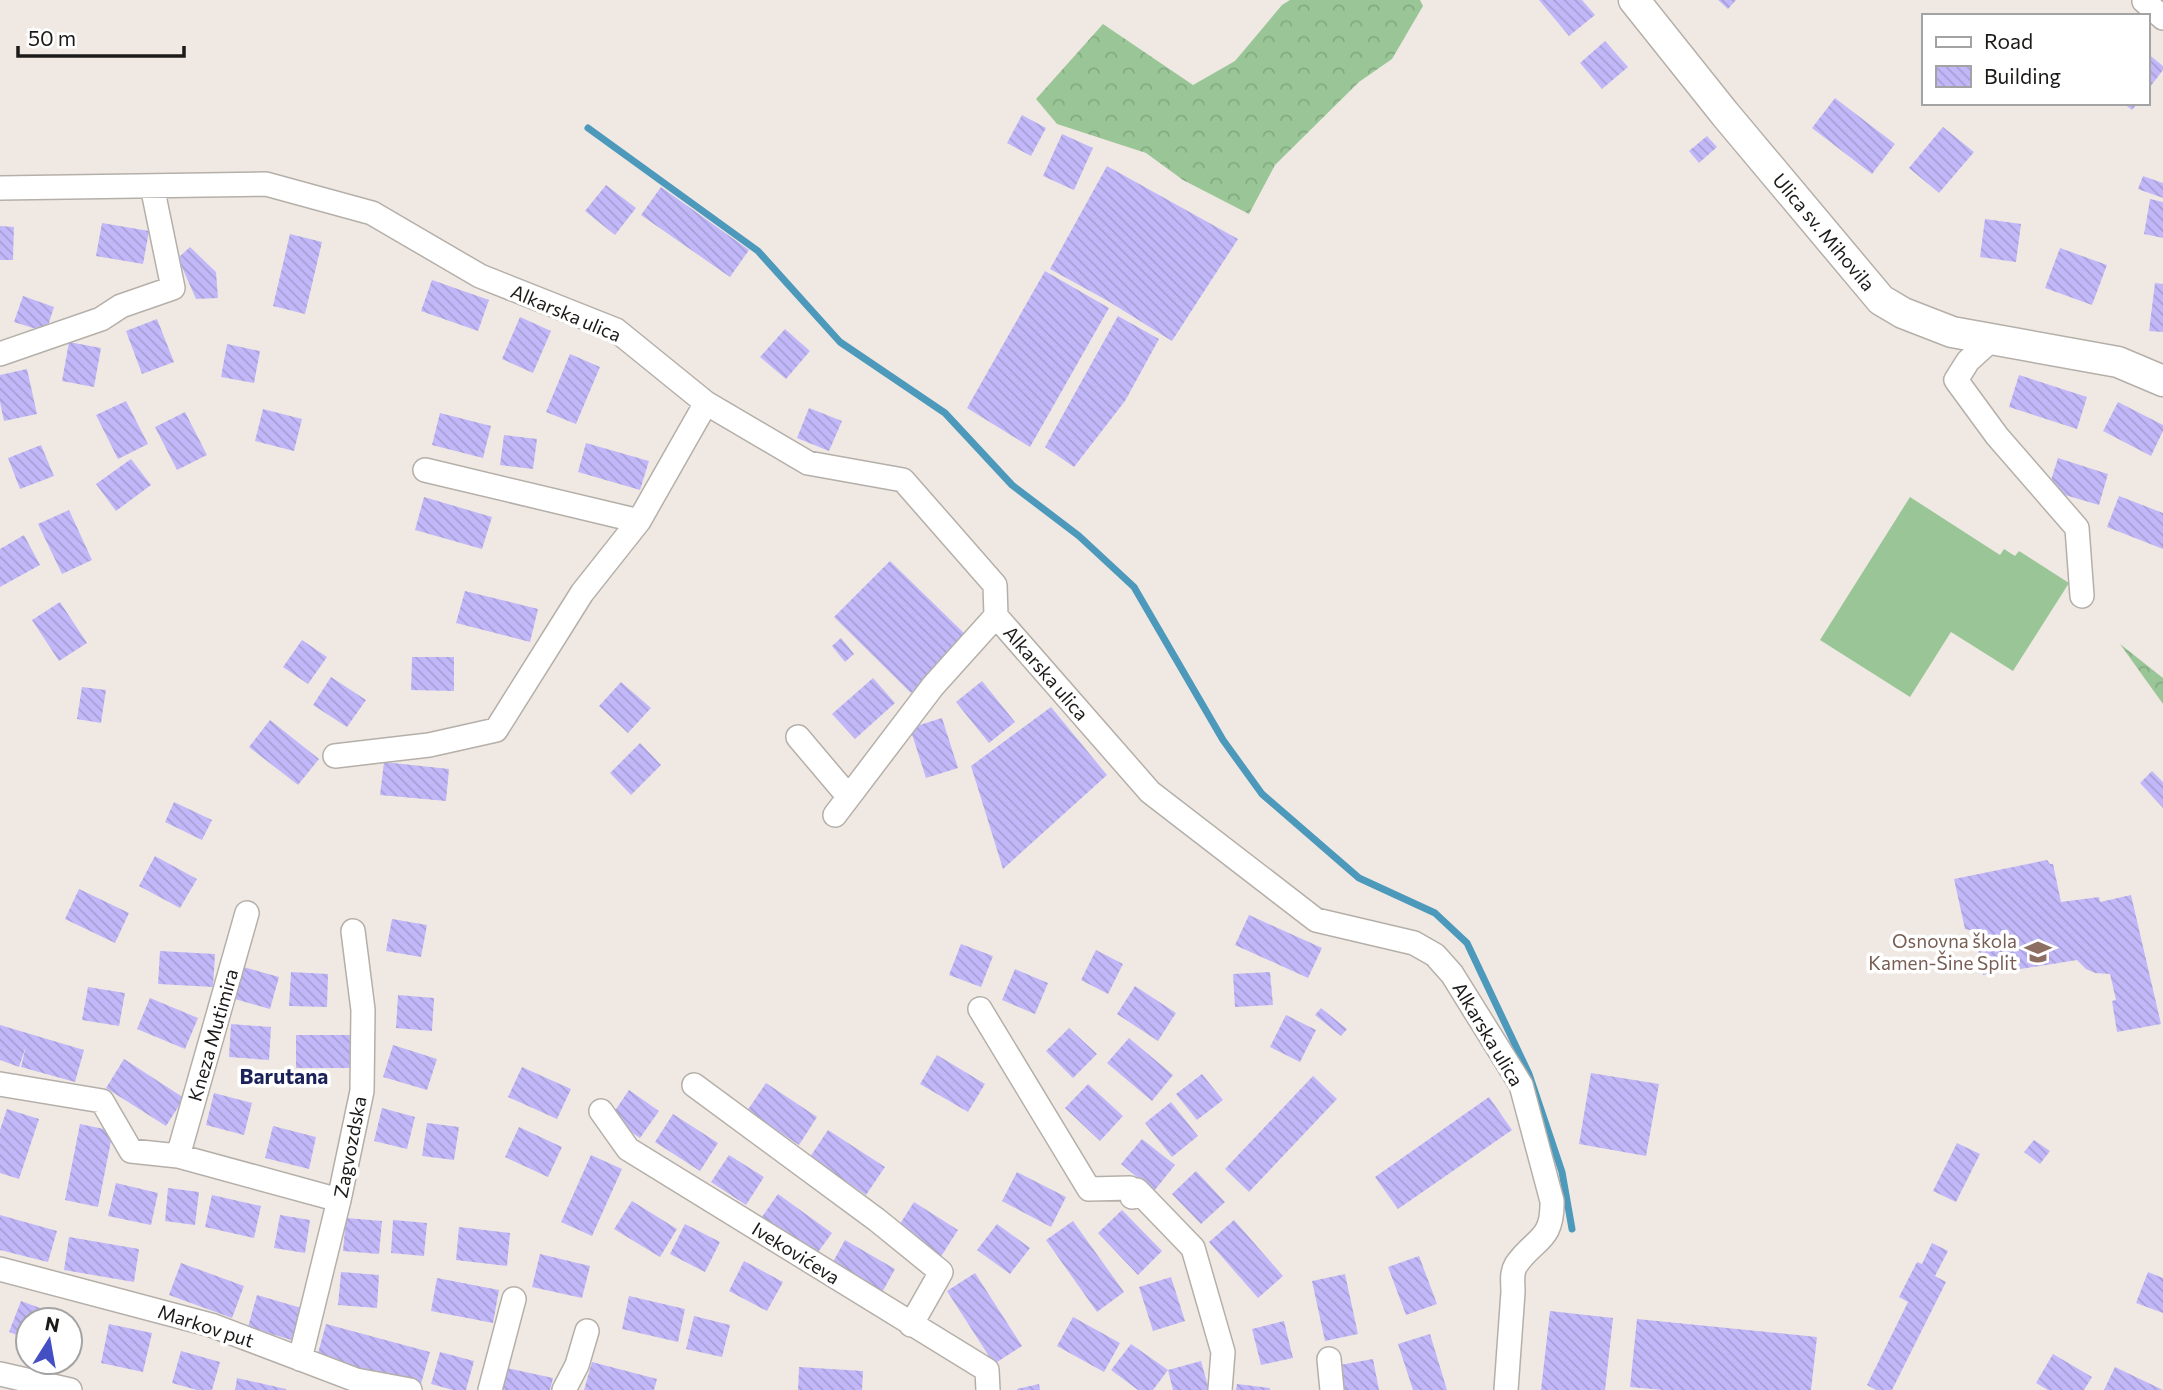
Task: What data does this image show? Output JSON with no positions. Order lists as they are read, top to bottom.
{
  "streets": {
    "street": [
      "Ulica sv. Mihovila",
      "Alkarska ulica",
      "Kneza Mutimira",
      "Zagvozdska",
      "Ivekovićeva",
      "Markov put"
    ]
  },
  "crossings": [
    ["Zagvozdska", "Markov put"]
  ],
  "districts": ["Barutana"],
  "places": {
    "school or university": ["Osnovna škola Kamen-Šine Split"]
  },
  "legend": ["Road", "Building"],
  "scale_bar": "50 m",
  "north": "top"
}
